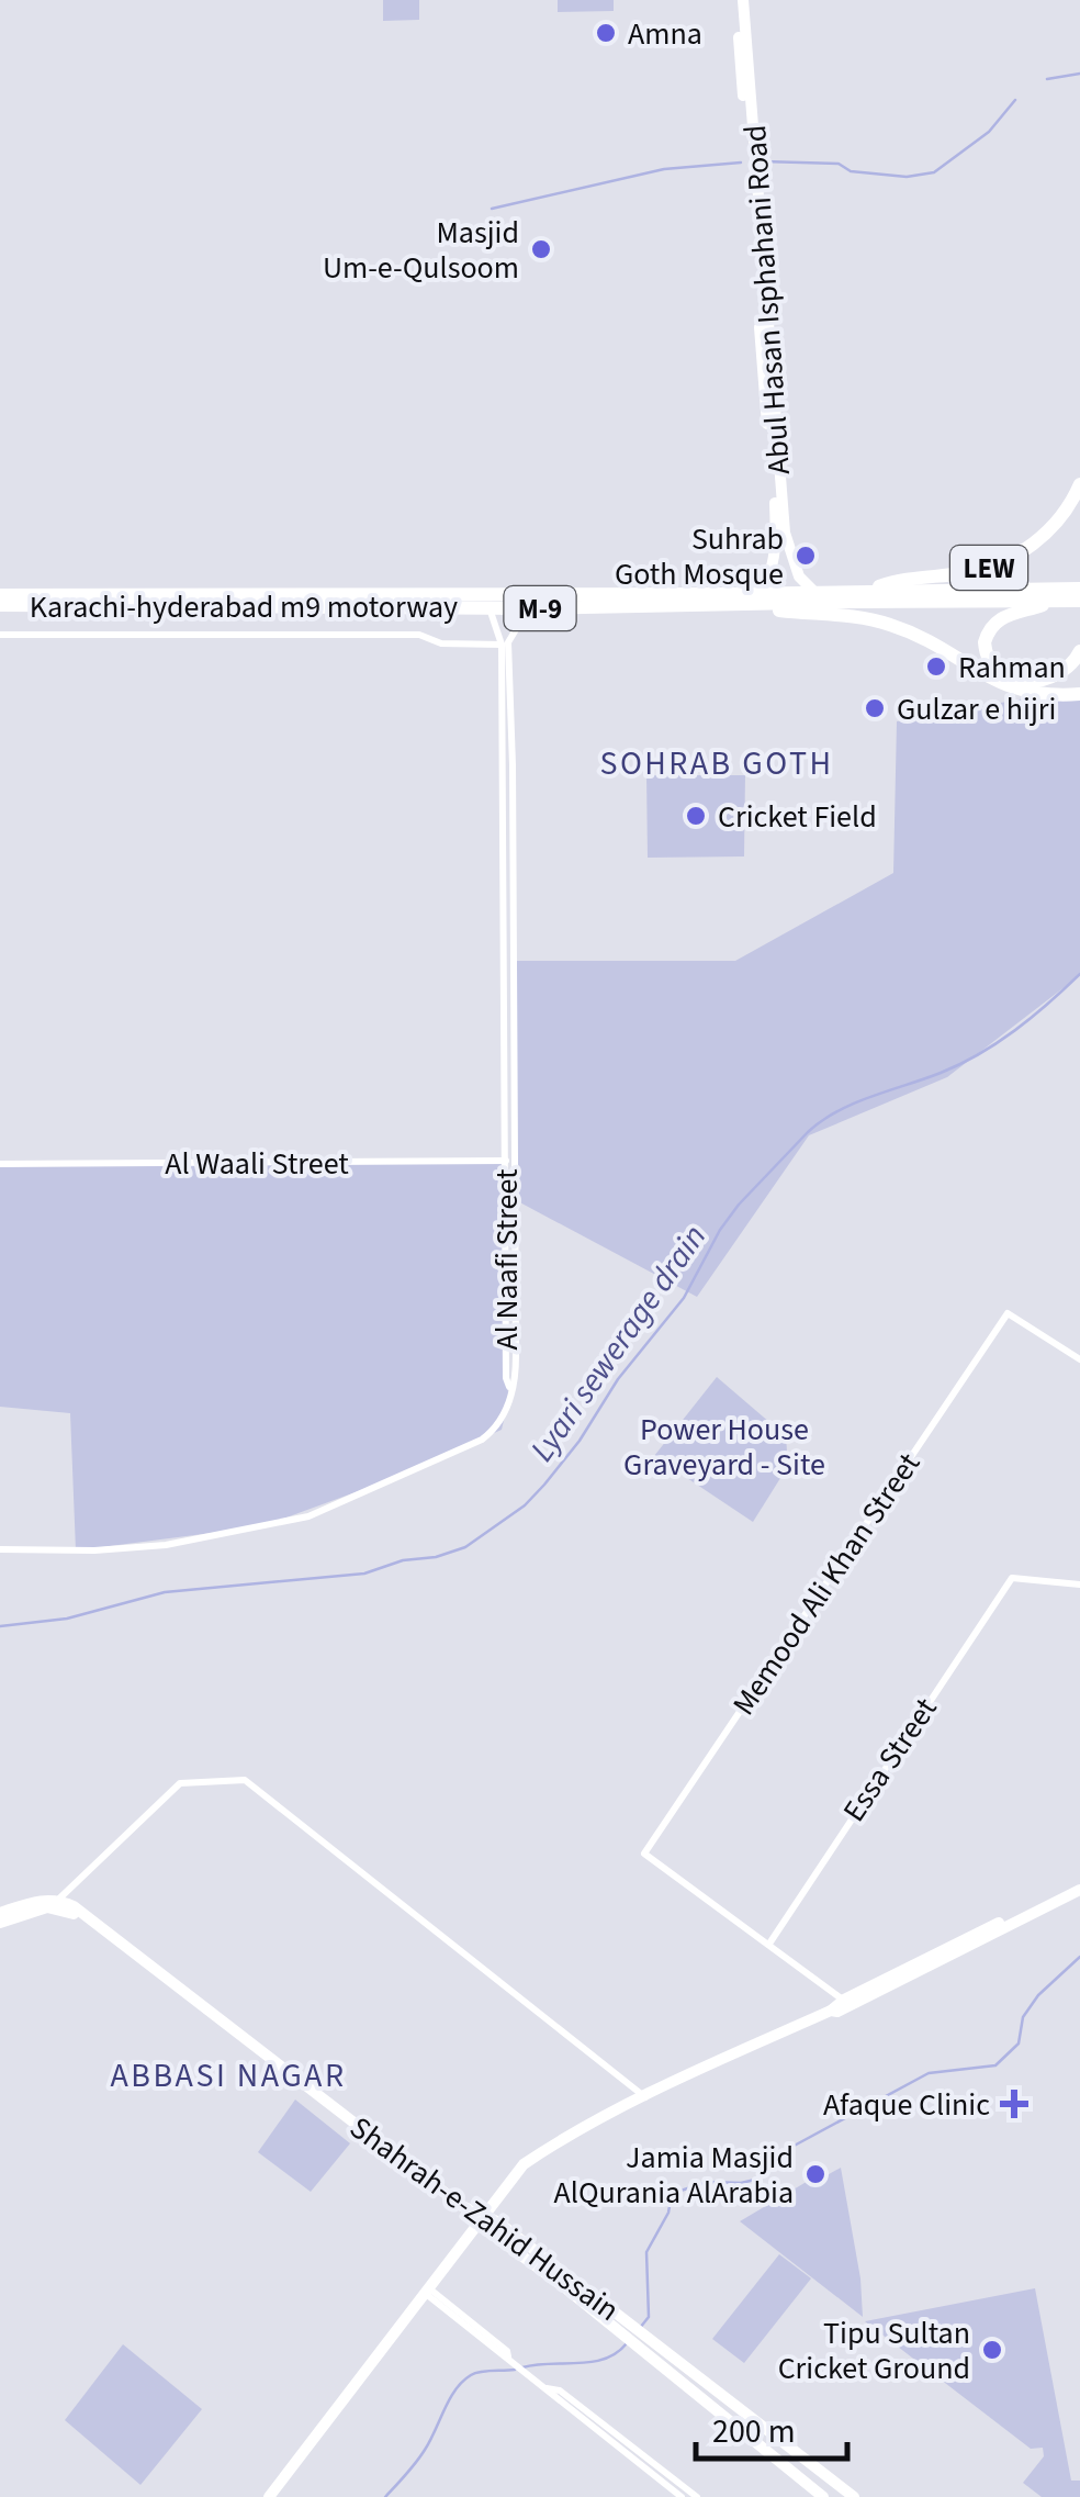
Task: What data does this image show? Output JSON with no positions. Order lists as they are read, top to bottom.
{
  "streets": {
    "highway": ["LEW", "Karachi-hyderabad m9 motorway", "M-9"],
    "main road": ["Abul Hasan Isphahani Road", "Shahrah-e-Zahid Hussain"],
    "street": [
      "Al Waali Street",
      "Al Naafi Street",
      "Memood Ali Khan Street",
      "Essa Street"
    ]
  },
  "crossings": [
    ["Abul Hasan Isphahani Road", "M-9"],
    ["LEW", "Karachi-hyderabad m9 motorway"],
    ["LEW", "M-9"],
    ["Karachi-hyderabad m9 motorway", "Al Naafi Street"],
    ["Al Waali Street", "Al Naafi Street"],
    ["Memood Ali Khan Street", "Essa Street"]
  ],
  "districts": ["SOHRAB GOTH", "ABBASI NAGAR"],
  "water": ["Lyari sewerage drain"],
  "parks": ["Power House Graveyard - Site"],
  "places": {
    "other": [
      "Amna",
      "Masjid Um-e-Qulsoom",
      "Suhrab Goth Mosque",
      "Rahman",
      "Gulzar e hijri",
      "Cricket Field",
      "Jamia Masjid AlQurania AlArabia",
      "Tipu Sultan Cricket Ground"
    ],
    "health": ["Afaque Clinic"]
  },
  "scale_bar": "200 m"
}
